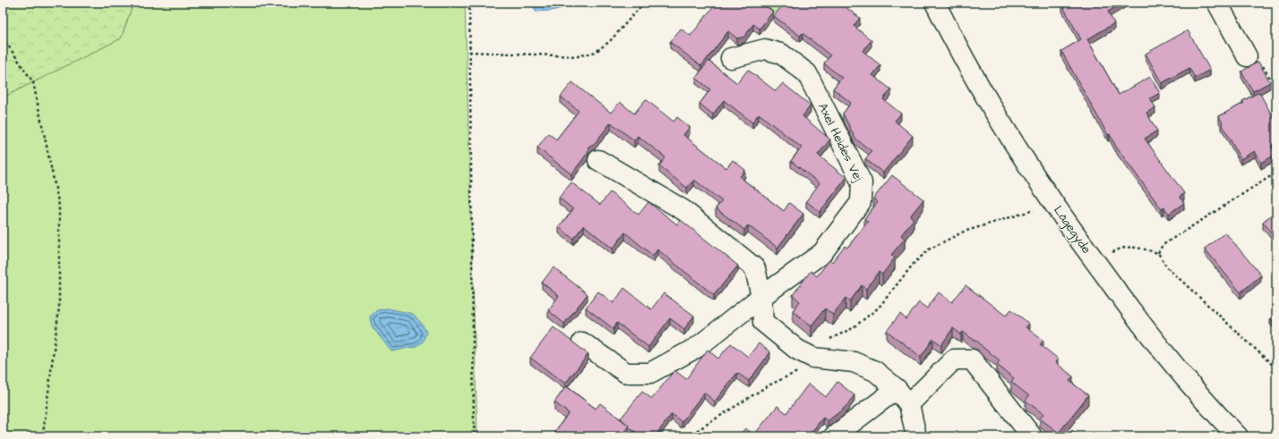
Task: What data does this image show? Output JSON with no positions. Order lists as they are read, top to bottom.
{
  "streets": {
    "street": ["Axel Heides Vej", "Lågegyde"]
  }
}
